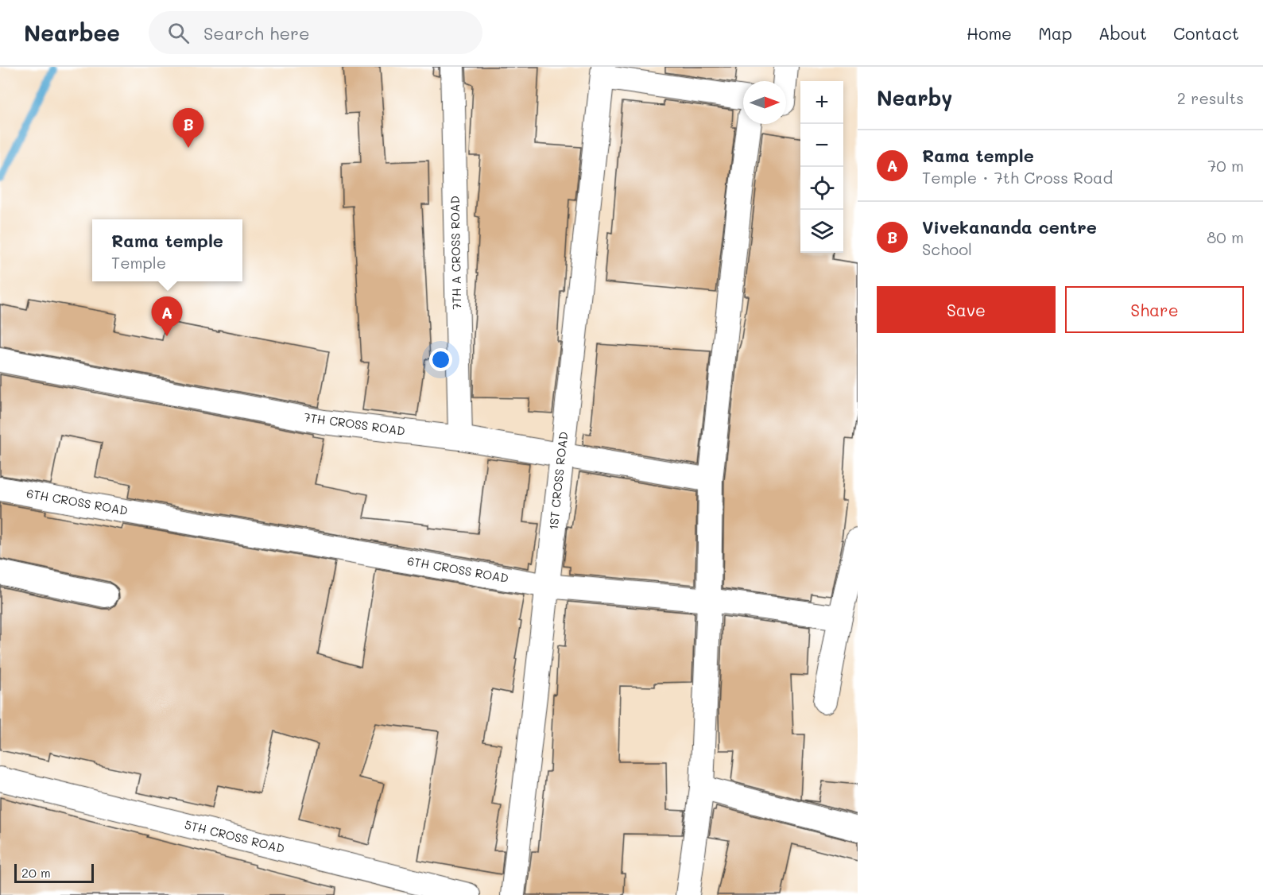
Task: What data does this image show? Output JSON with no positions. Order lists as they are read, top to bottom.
{
  "streets": {
    "street": [
      "7TH A CROSS ROAD",
      "7TH CROSS ROAD",
      "1ST CROSS ROAD",
      "6TH CROSS ROAD",
      "5TH CROSS ROAD"
    ]
  },
  "crossings": [
    ["7TH A CROSS ROAD", "7TH CROSS ROAD"],
    ["7TH CROSS ROAD", "1ST CROSS ROAD"],
    ["1ST CROSS ROAD", "6TH CROSS ROAD"]
  ],
  "scale_bar": "20 m",
  "north": "right",
  "page": {
    "header": "Nearbee",
    "search": "Search here",
    "nav": [
      "Home",
      "Map",
      "About",
      "Contact"
    ],
    "heading": ["Nearby", "2 results"],
    "map_buttons": ["+", "−"],
    "pins": ["B", "A"],
    "list": [
      {
        "mark": "A",
        "name": "Rama temple",
        "note": "Temple · 7th Cross Road",
        "value": "70 m"
      },
      {
        "mark": "B",
        "name": "Vivekananda centre",
        "note": "School",
        "value": "80 m"
      }
    ],
    "popup": ["Rama temple", "Temple"],
    "buttons": ["Save", "Share"],
    "scale": "20 m"
  }
}
